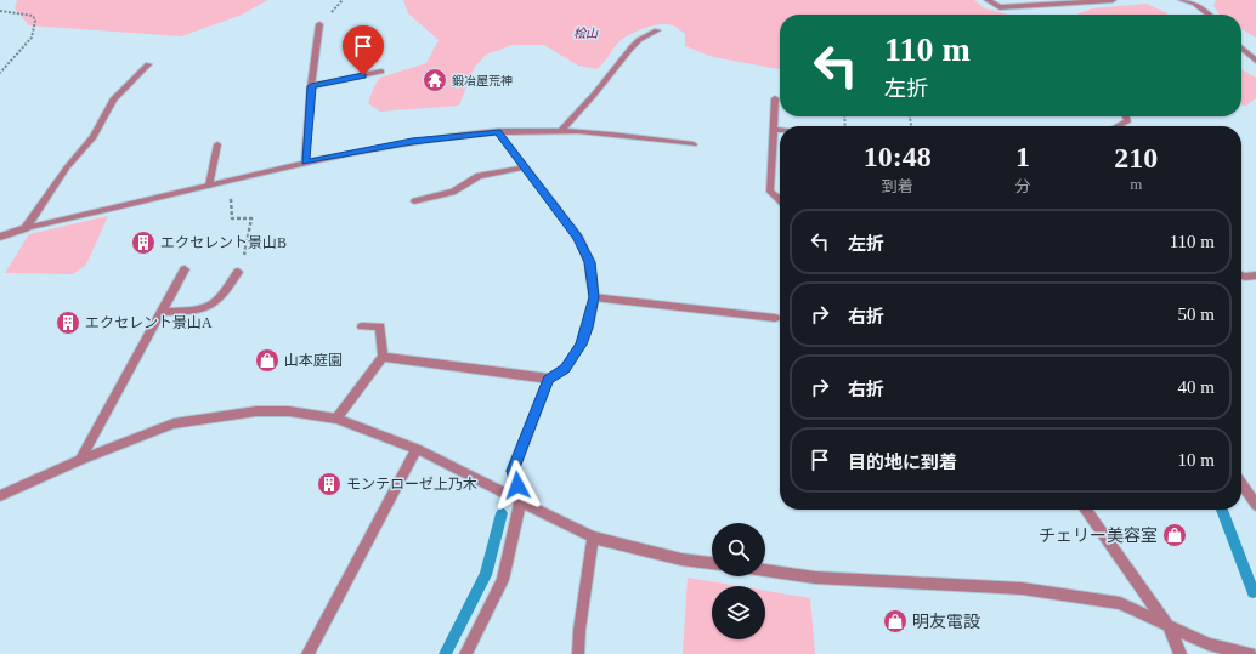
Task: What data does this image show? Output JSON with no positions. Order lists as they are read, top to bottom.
{
  "parks": ["桧山"],
  "places": {
    "temple": ["鍛冶屋荒神"],
    "building": ["エクセレント景山B", "エクセレント景山A", "モンテローゼ上乃木"],
    "shop": ["山本庭園", "チェリー美容室", "明友電設"]
  },
  "page": {
    "turn": ["110 m", "左折"],
    "eta": [
      "10:48",
      "到着",
      "1",
      "分",
      "210",
      "m"
    ],
    "list": [
      {
        "name": "左折",
        "value": "110 m"
      },
      {
        "name": "右折",
        "value": "50 m"
      },
      {
        "name": "右折",
        "value": "40 m"
      },
      {
        "name": "目的地に到着",
        "value": "10 m"
      }
    ]
  }
}
